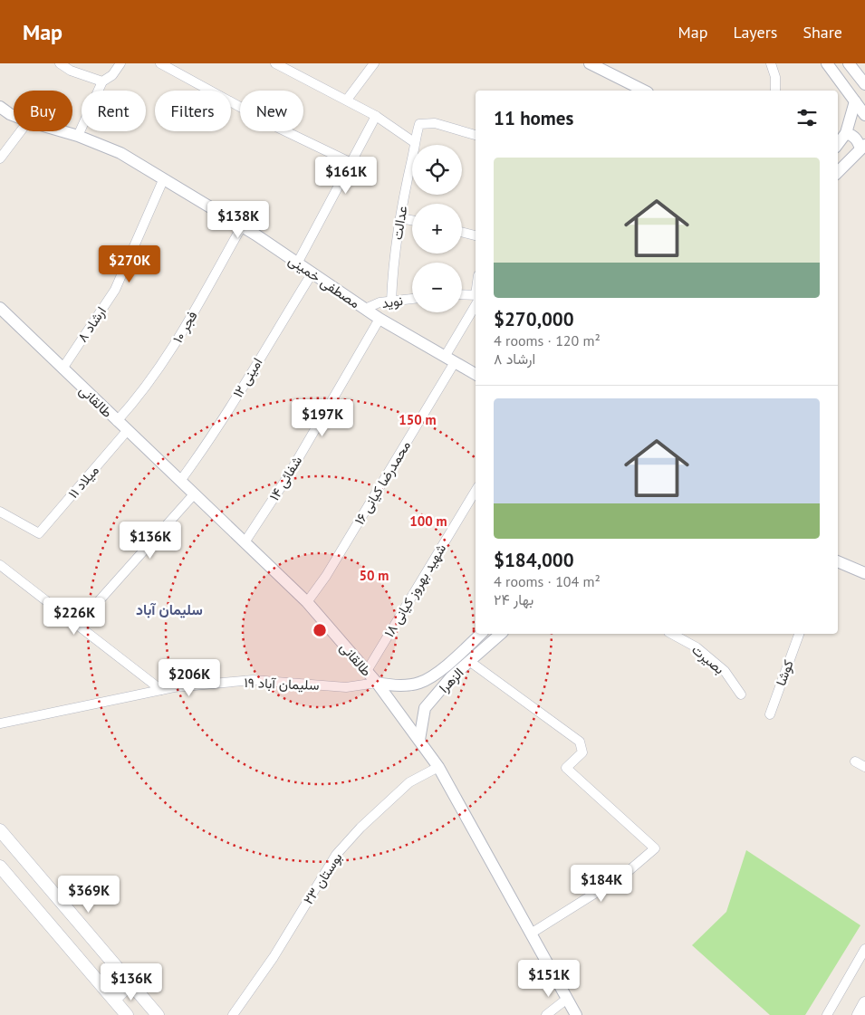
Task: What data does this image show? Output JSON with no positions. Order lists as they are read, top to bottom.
{
  "streets": {
    "street": [
      "عدالت",
      "مصطفی خمینی",
      "نوید",
      "ارشاد ۸",
      "فجر ۱۰",
      "امینی ۱۲",
      "طالقانی",
      "شفائی ۱۴",
      "میلاد ۱۱",
      "محمدرضا کیانی ۱۶",
      "شهید بهروز کیانی ۱۸",
      "بصیرت",
      "کوشا",
      "الزهرا",
      "سلیمان آباد ۱۹",
      "بوستان ۲۳"
    ]
  },
  "crossings": [
    ["عدالت", "نوید"],
    ["مصطفی خمینی", "نوید"],
    ["مصطفی خمینی", "ارشاد ۸"],
    ["مصطفی خمینی", "فجر ۱۰"],
    ["مصطفی خمینی", "امینی ۱۲"],
    ["مصطفی خمینی", "شفائی ۱۴"],
    ["مصطفی خمینی", "محمدرضا کیانی ۱۶"],
    ["ارشاد ۸", "طالقانی"],
    ["فجر ۱۰", "طالقانی"],
    ["امینی ۱۲", "طالقانی"],
    ["طالقانی", "شفائی ۱۴"],
    ["طالقانی", "میلاد ۱۱"],
    ["طالقانی", "محمدرضا کیانی ۱۶"],
    ["طالقانی", "شهید بهروز کیانی ۱۸"],
    ["طالقانی", "الزهرا"],
    ["طالقانی", "سلیمان آباد ۱۹"],
    ["طالقانی", "بوستان ۲۳"],
    ["الزهرا", "سلیمان آباد ۱۹"]
  ],
  "districts": ["سلیمان آباد"],
  "page": {
    "header": "Map",
    "nav": ["Map", "Layers", "Share"],
    "chip": [
      "Buy",
      "Rent",
      "Filters",
      "New"
    ],
    "heading": "11 homes",
    "map_buttons": ["+", "−"],
    "list": [
      {
        "name": "$270,000",
        "note": "4 rooms · 120 m² · ارشاد ۸"
      },
      {
        "name": "$184,000",
        "note": "4 rooms · 104 m² · بهار ۲۴"
      }
    ],
    "price": [
      "$161K",
      "$138K",
      "$270K",
      "$197K",
      "$136K",
      "$226K",
      "$206K",
      "$184K",
      "$369K",
      "$151K",
      "$136K"
    ]
  },
  "rings": ["150 m", "100 m", "50 m"]
}
